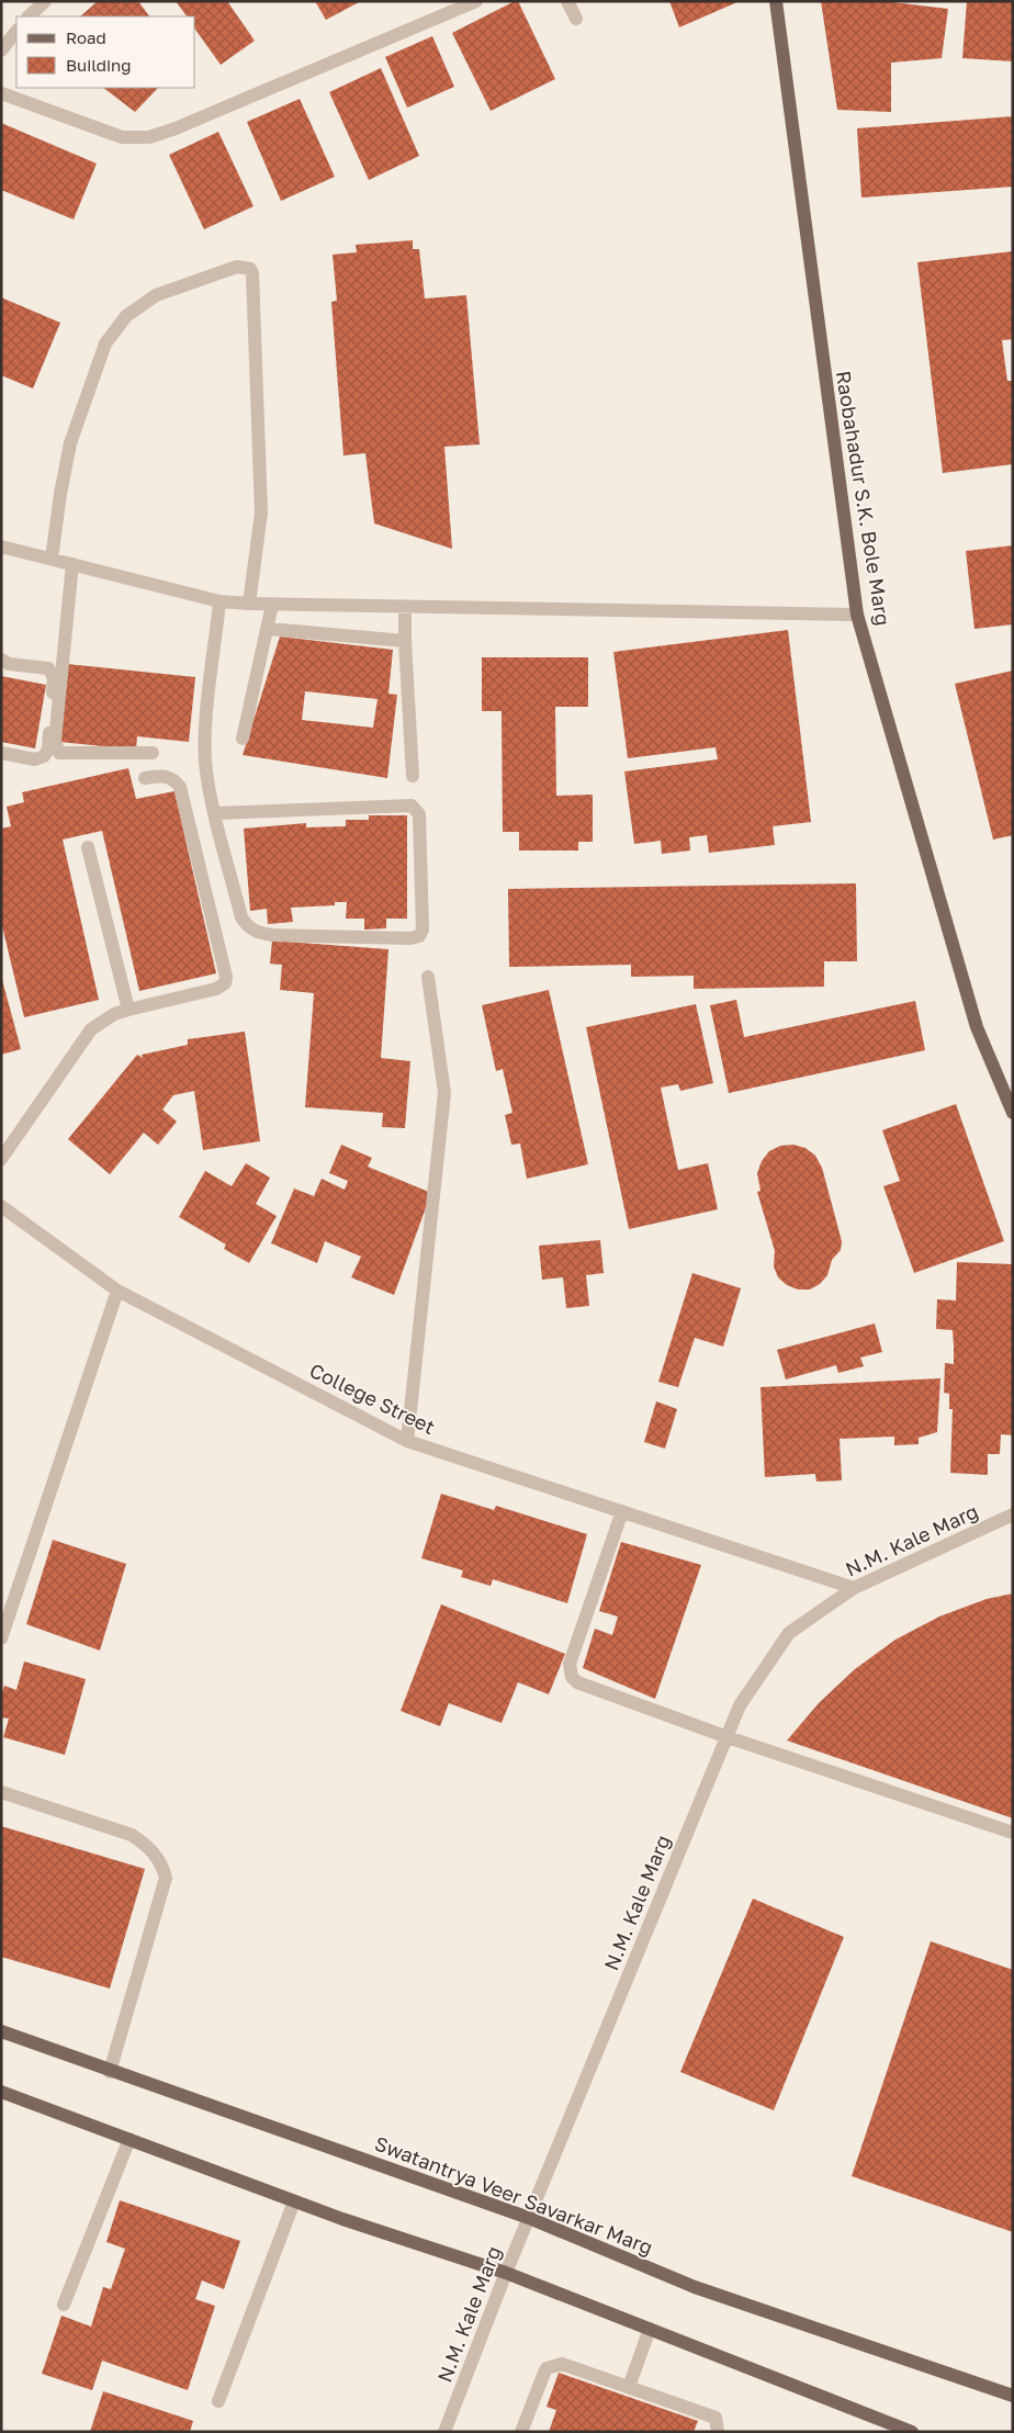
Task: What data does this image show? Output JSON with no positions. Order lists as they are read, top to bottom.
{
  "streets": {
    "main road": ["Raobahadur S.K. Bole Marg", "Swatantrya Veer Savarkar Marg"],
    "street": ["College Street", "N.M. Kale Marg"]
  },
  "crossings": [
    ["College Street", "N.M. Kale Marg"],
    ["N.M. Kale Marg", "Swatantrya Veer Savarkar Marg"]
  ],
  "legend": ["Road", "Building"]
}
